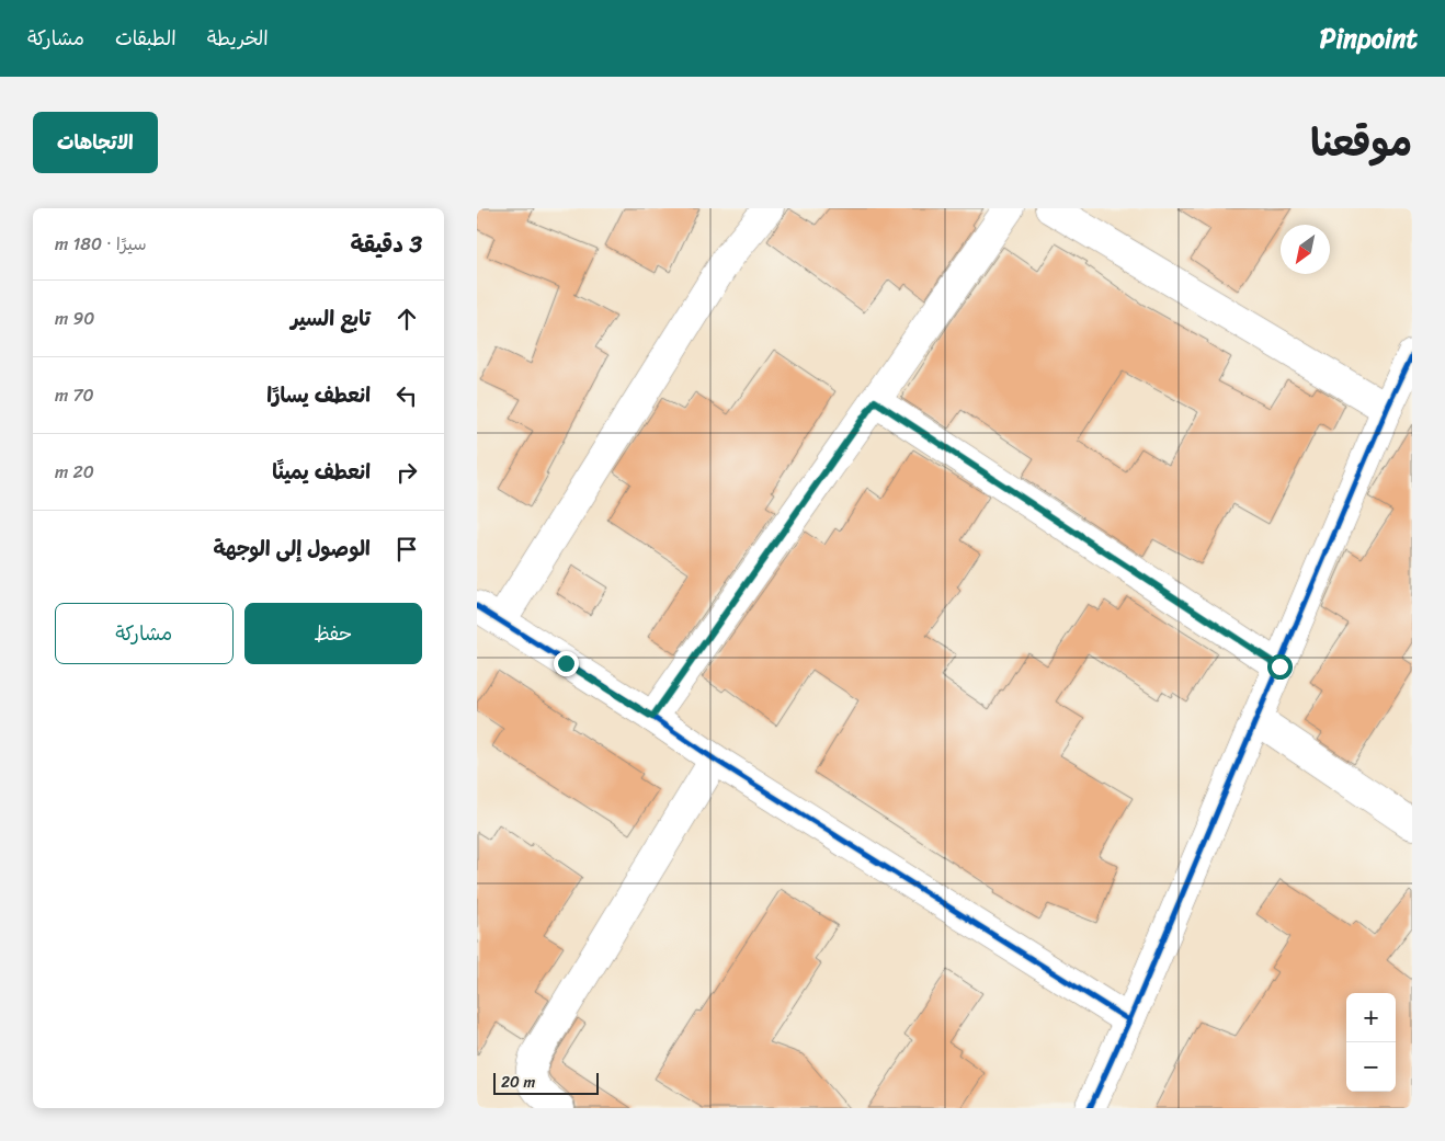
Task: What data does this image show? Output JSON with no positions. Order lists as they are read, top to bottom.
{
  "scale_bar": "20 m",
  "north": "bottom left",
  "page": {
    "header": "Pinpoint",
    "nav": ["الخريطة", "الطبقات", "مشاركة"],
    "title": "موقعنا",
    "buttons": [
      "الاتجاهات",
      ["حفظ", "مشاركة"]
    ],
    "heading": ["3 دقيقة", "سيرًا · 180 m"],
    "list": [
      ["تابع السير", "90 m"],
      ["انعطف يسارًا", "70 m"],
      ["انعطف يمينًا", "20 m"],
      "الوصول إلى الوجهة"
    ],
    "map_buttons": ["+", "−"],
    "scale": "20 m"
  }
}
